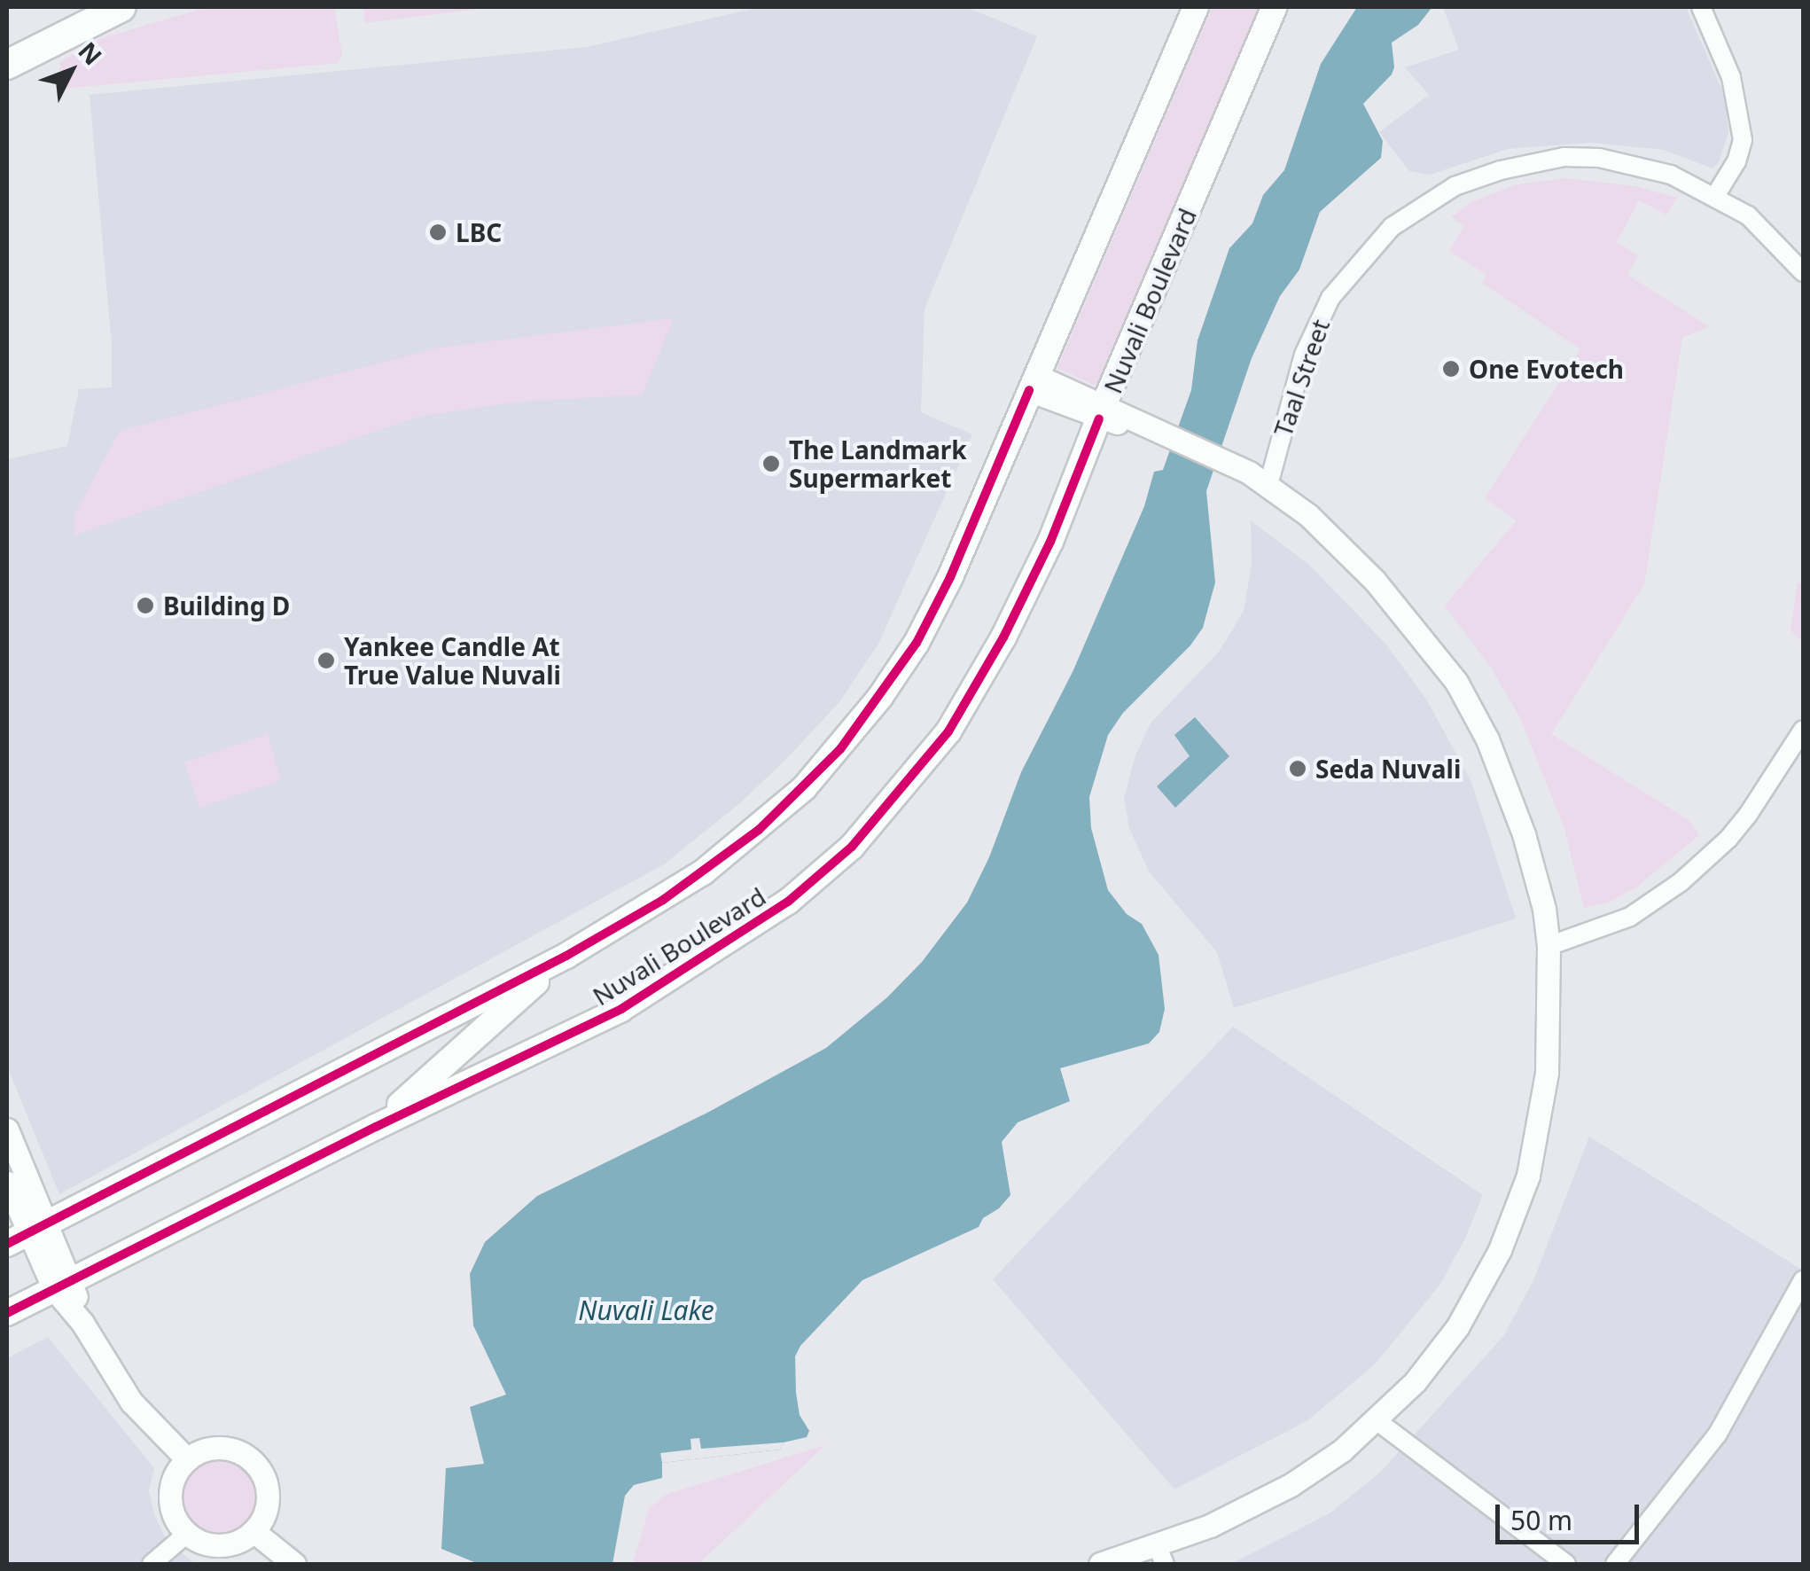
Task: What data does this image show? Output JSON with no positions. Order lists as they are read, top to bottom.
{
  "streets": {
    "main road": ["Nuvali Boulevard"],
    "street": ["Taal Street"]
  },
  "water": ["Nuvali Lake"],
  "places": [
    "LBC",
    "One Evotech",
    "The Landmark Supermarket",
    "Building D",
    "Yankee Candle At True Value Nuvali",
    "Seda Nuvali"
  ],
  "scale_bar": "50 m",
  "north": "top right"
}
